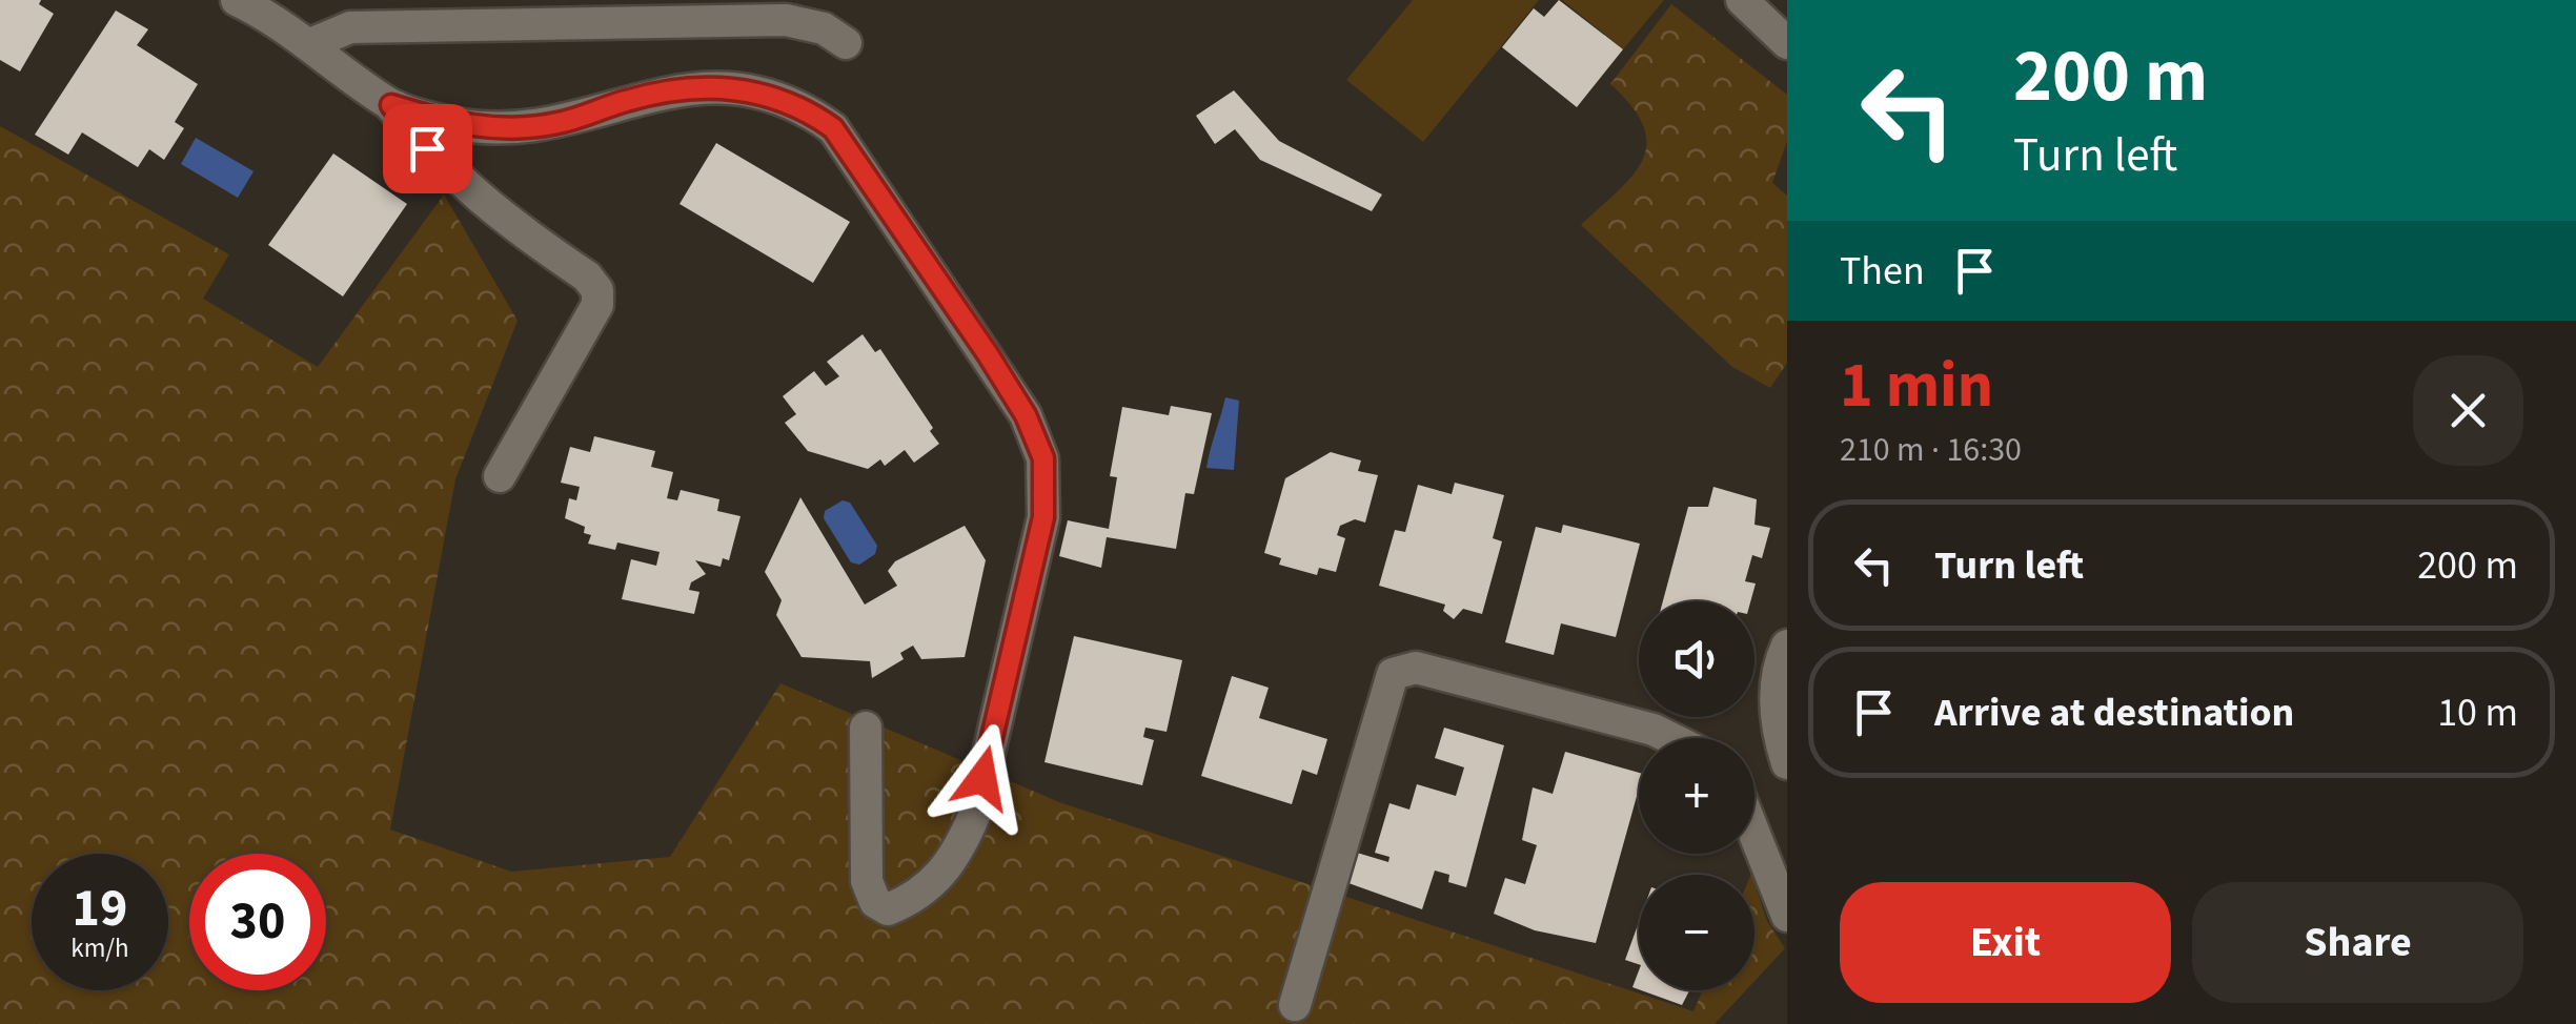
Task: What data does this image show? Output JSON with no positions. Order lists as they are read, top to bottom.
{
  "page": {
    "turn": ["200 m", "Turn left"],
    "then": "Then",
    "heading": ["1 min", "210 m · 16:30"],
    "list": [
      {
        "name": "Turn left",
        "value": "200 m"
      },
      {
        "name": "Arrive at destination",
        "value": "10 m"
      }
    ],
    "map_buttons": ["+", "−"],
    "speed": "19 km/h",
    "limit": "30",
    "buttons": ["Exit", "Share"]
  }
}
